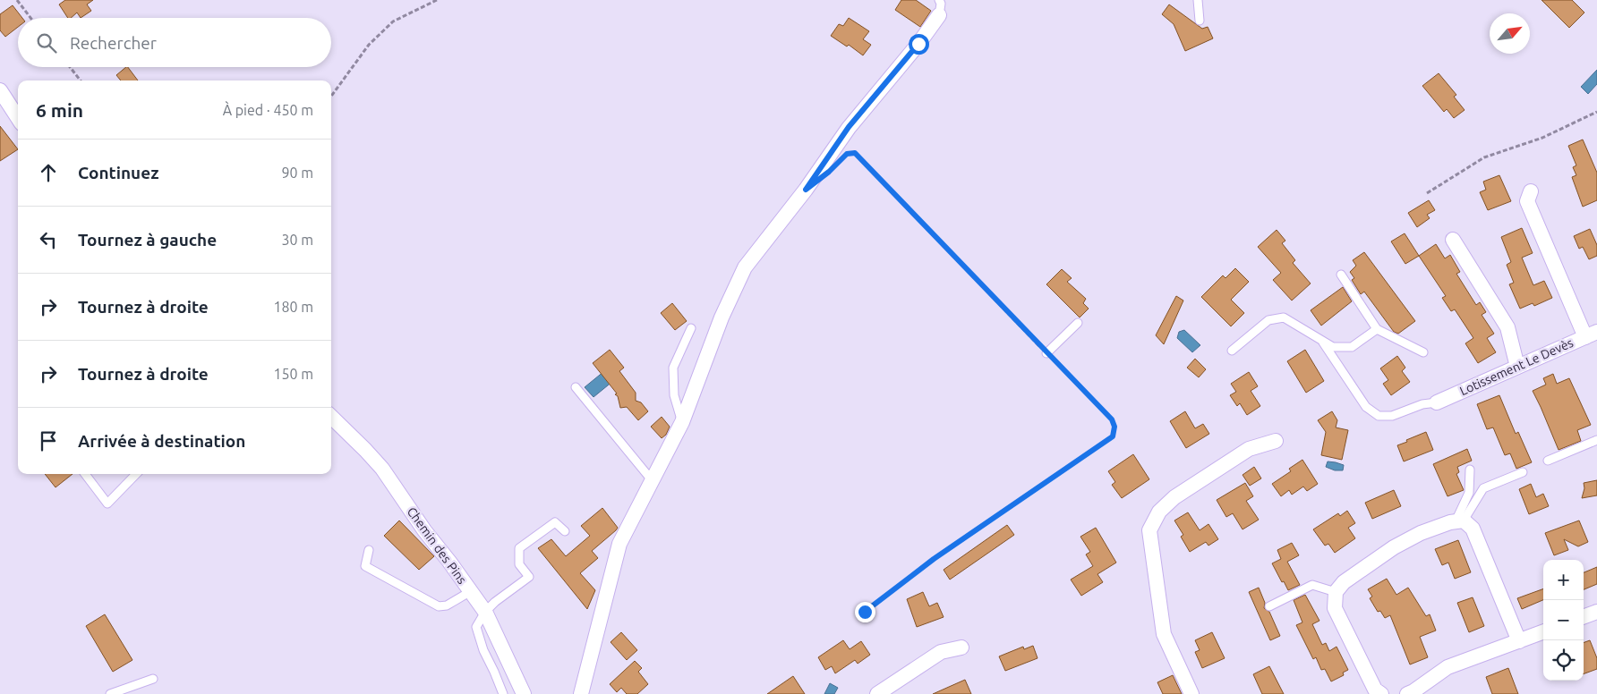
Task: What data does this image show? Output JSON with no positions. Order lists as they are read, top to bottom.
{
  "streets": {
    "street": ["Lotissement Le Devès", "Chemin des Pins"]
  },
  "north": "top right",
  "page": {
    "search": "Rechercher",
    "heading": ["6 min", "À pied · 450 m"],
    "list": [
      ["Continuez", "90 m"],
      ["Tournez à gauche", "30 m"],
      ["Tournez à droite", "180 m"],
      ["Tournez à droite", "150 m"],
      "Arrivée à destination"
    ],
    "map_buttons": ["+", "−"]
  }
}
